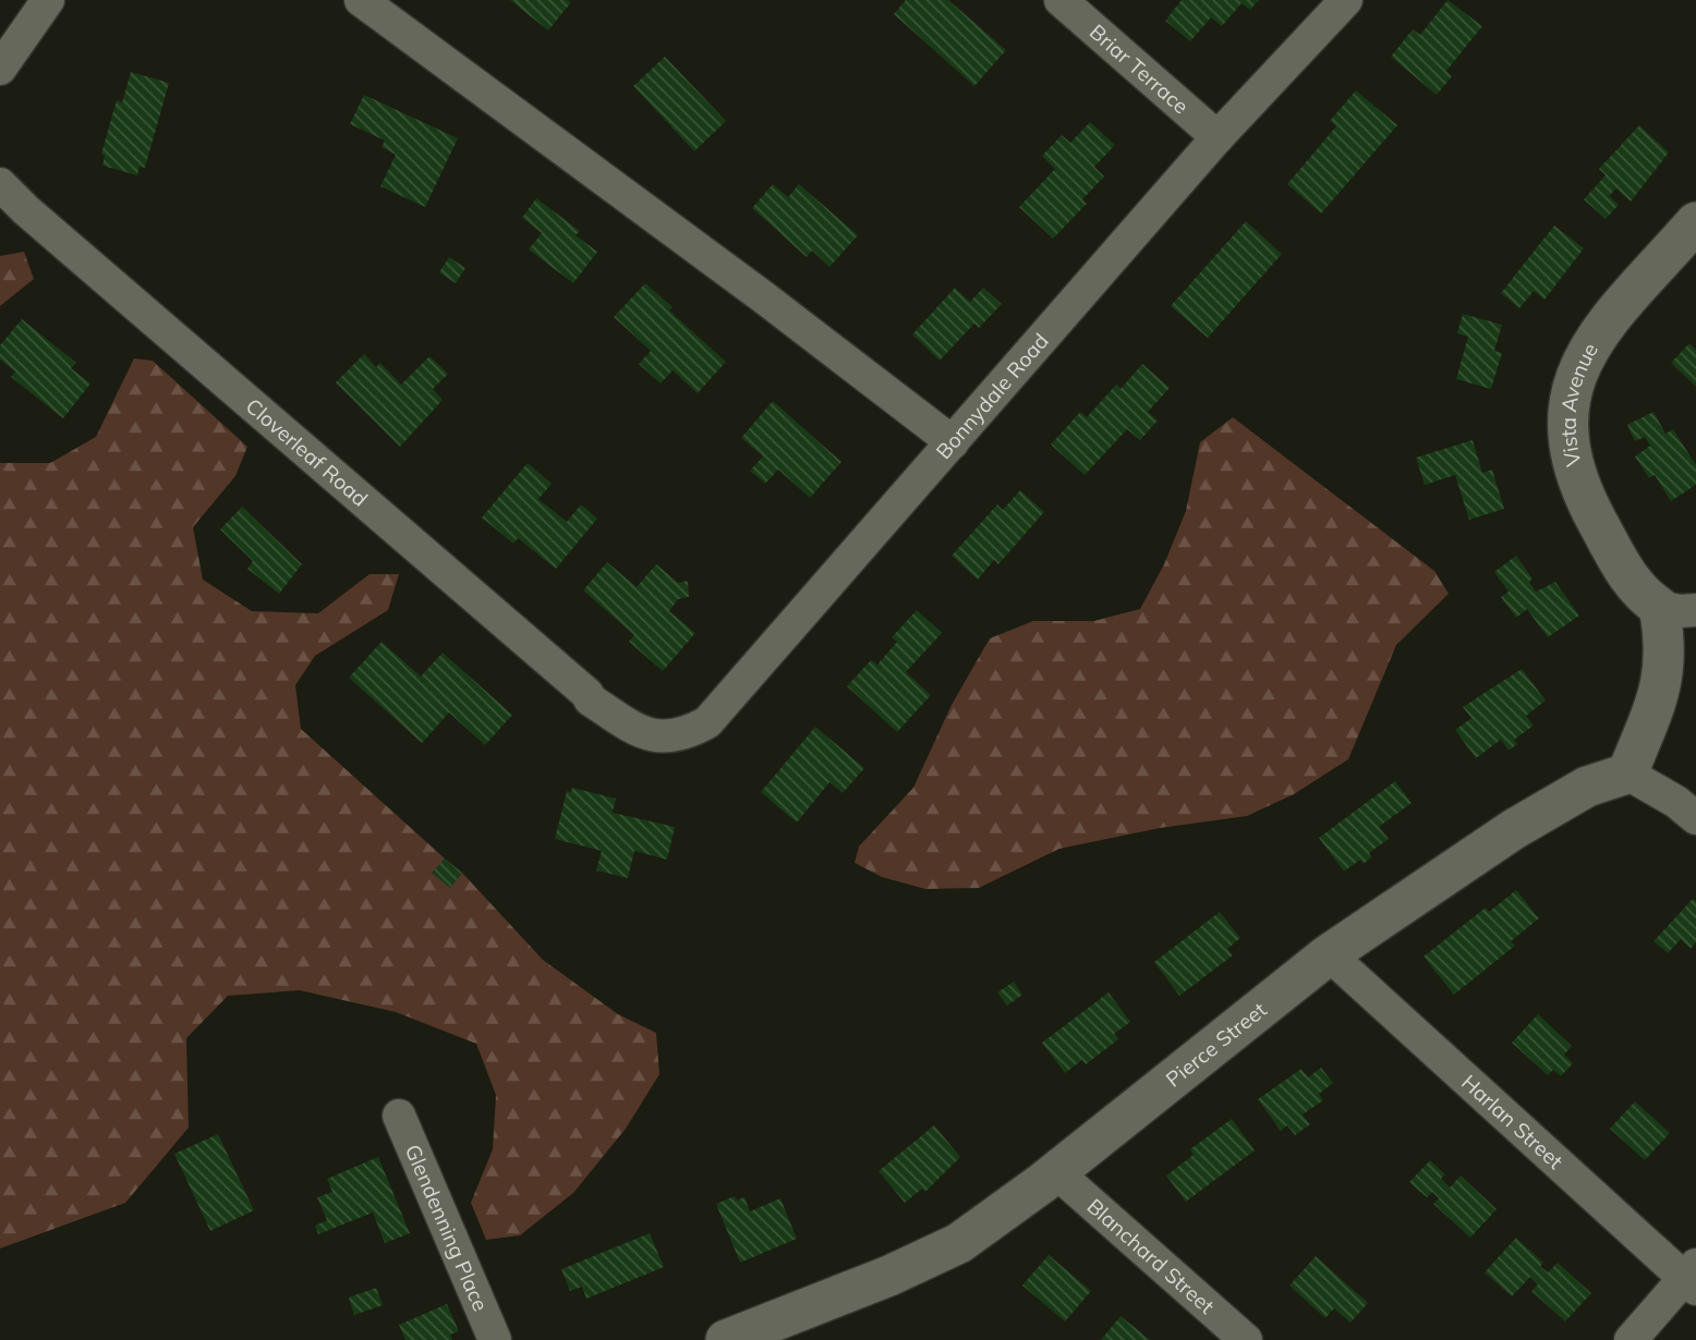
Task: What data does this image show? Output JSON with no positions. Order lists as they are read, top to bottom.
{
  "streets": {
    "street": [
      "Briar Terrace",
      "Bonnydale Road",
      "Vista Avenue",
      "Cloverleaf Road",
      "Pierce Street",
      "Harlan Street",
      "Glendenning Place",
      "Blanchard Street"
    ]
  },
  "crossings": [
    ["Briar Terrace", "Bonnydale Road"],
    ["Bonnydale Road", "Cloverleaf Road"],
    ["Vista Avenue", "Pierce Street"],
    ["Pierce Street", "Harlan Street"],
    ["Pierce Street", "Blanchard Street"]
  ]
}
